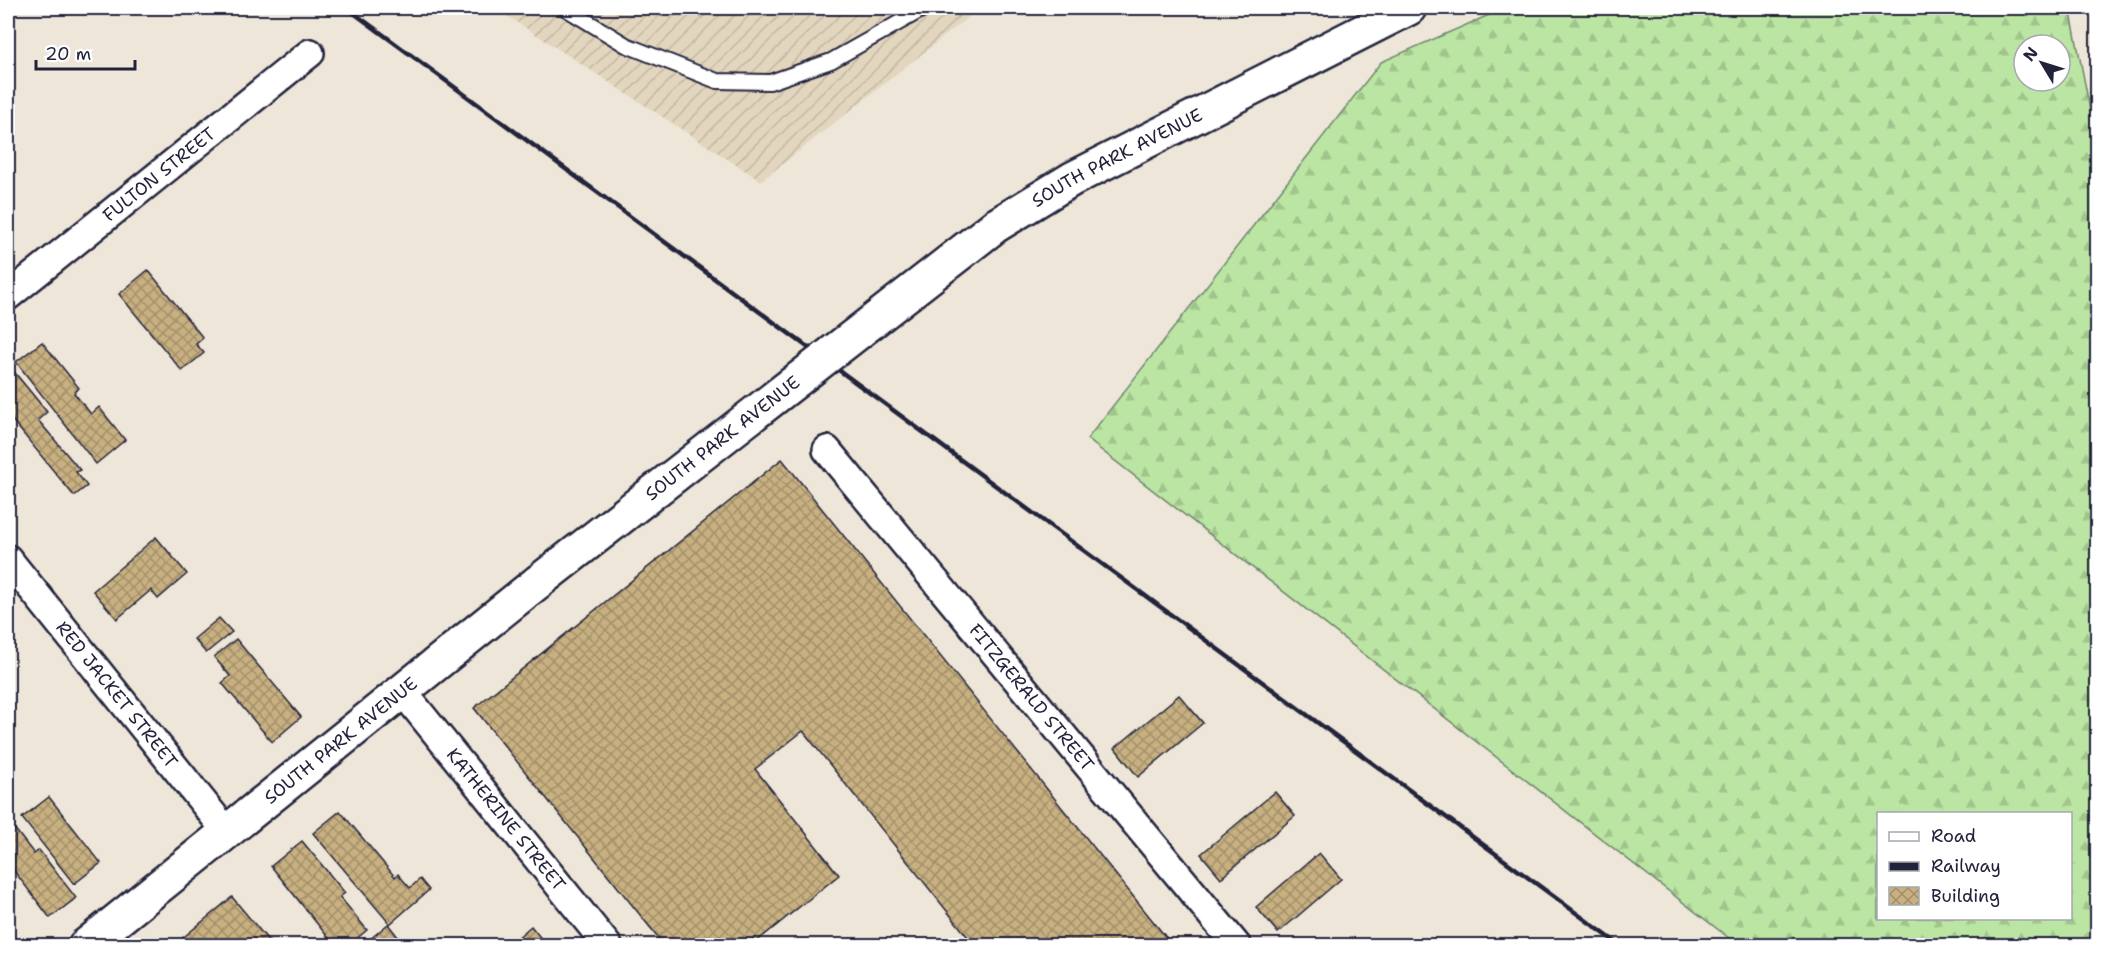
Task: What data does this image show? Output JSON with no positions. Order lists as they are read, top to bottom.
{
  "streets": {
    "street": [
      "SOUTH PARK AVENUE",
      "FULTON STREET",
      "RED JACKET STREET",
      "FITZGERALD STREET",
      "KATHERINE STREET"
    ]
  },
  "crossings": [
    ["SOUTH PARK AVENUE", "RED JACKET STREET"],
    ["SOUTH PARK AVENUE", "KATHERINE STREET"]
  ],
  "legend": ["Road", "Railway", "Building"],
  "scale_bar": "20 m",
  "north": "top left"
}
